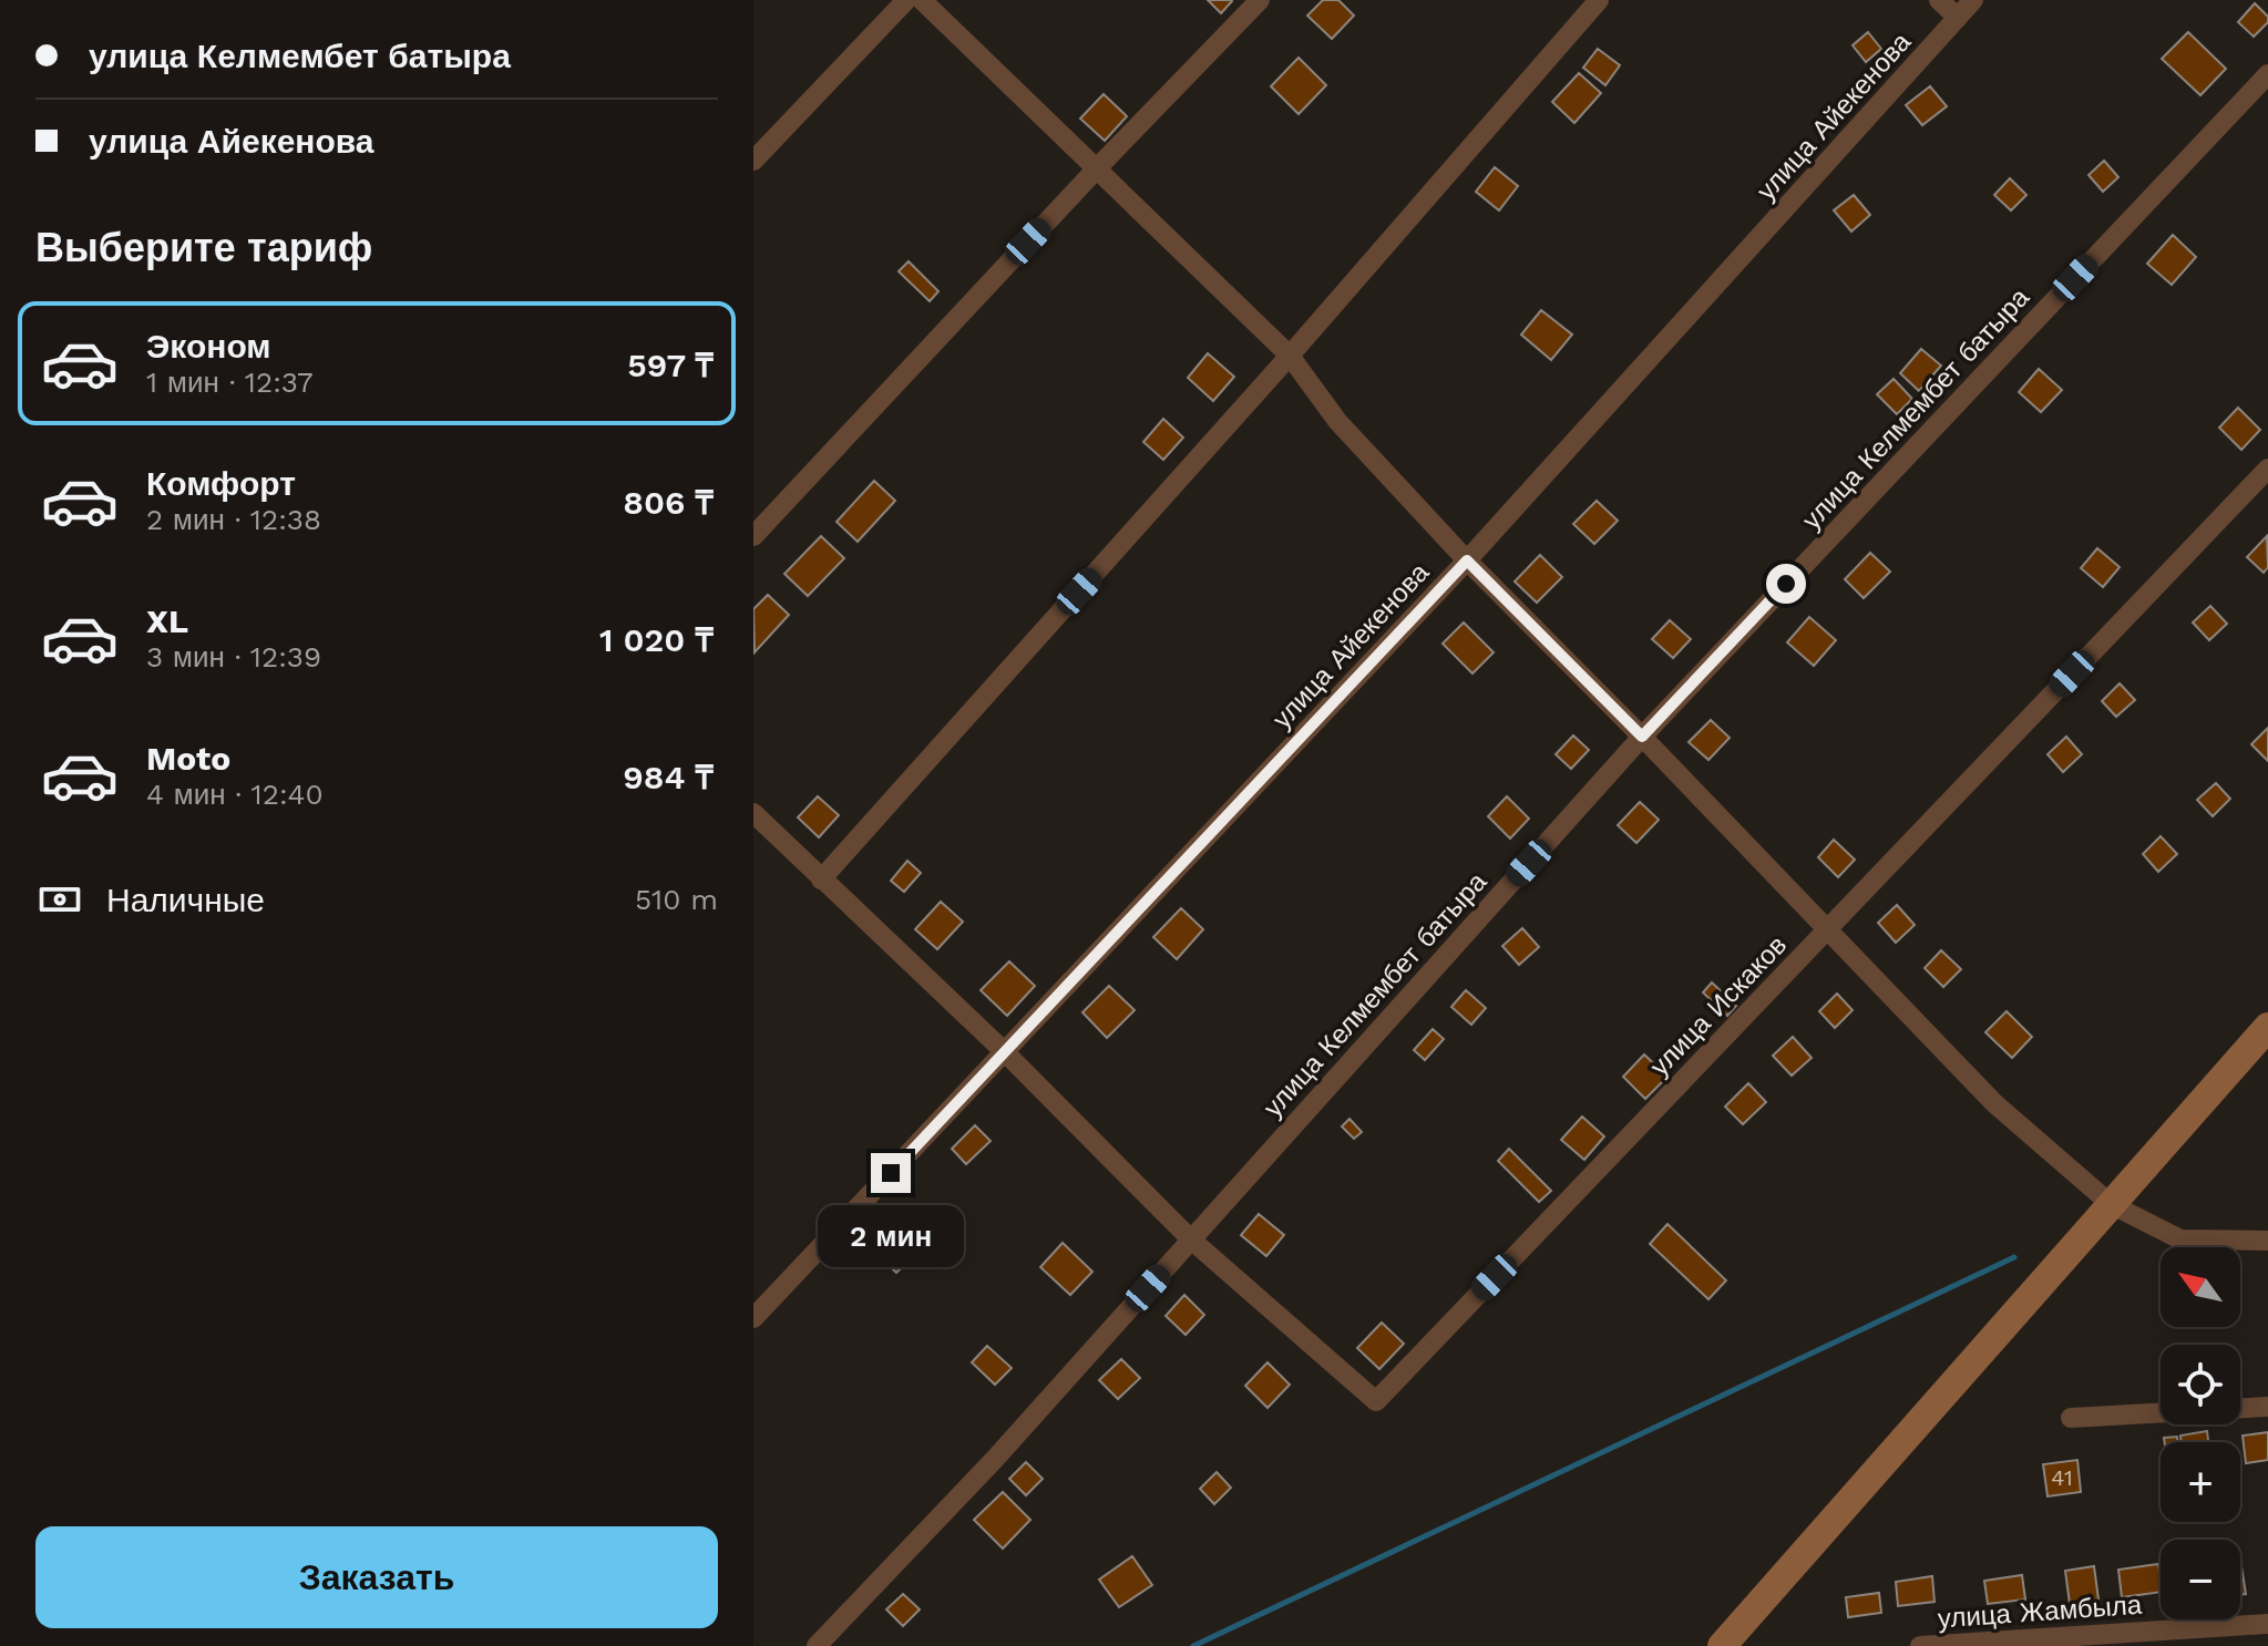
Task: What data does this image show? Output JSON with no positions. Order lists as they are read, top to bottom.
{
  "streets": {
    "street": [
      "улица Айекенова",
      "улица Келмембет батыра",
      "улица Искаков",
      "улица Жамбыла"
    ]
  },
  "crossings": [
    ["улица Келмембет батыра", "улица Искаков"]
  ],
  "house_numbers": ["41"],
  "north": "top left",
  "page": {
    "banner": ["улица Келмембет батыра", "улица Айекенова"],
    "heading": "Выберите тариф",
    "list": [
      {
        "name": "Эконом",
        "note": "1 мин · 12:37",
        "value": "597 ₸"
      },
      {
        "name": "Комфорт",
        "note": "2 мин · 12:38",
        "value": "806 ₸"
      },
      {
        "name": "XL",
        "note": "3 мин · 12:39",
        "value": "1 020 ₸"
      },
      {
        "name": "Moto",
        "note": "4 мин · 12:40",
        "value": "984 ₸"
      }
    ],
    "pay": ["Наличные", "510 m"],
    "bubble": "2 мин",
    "map_buttons": ["+", "−"],
    "buttons": "Заказать"
  }
}
